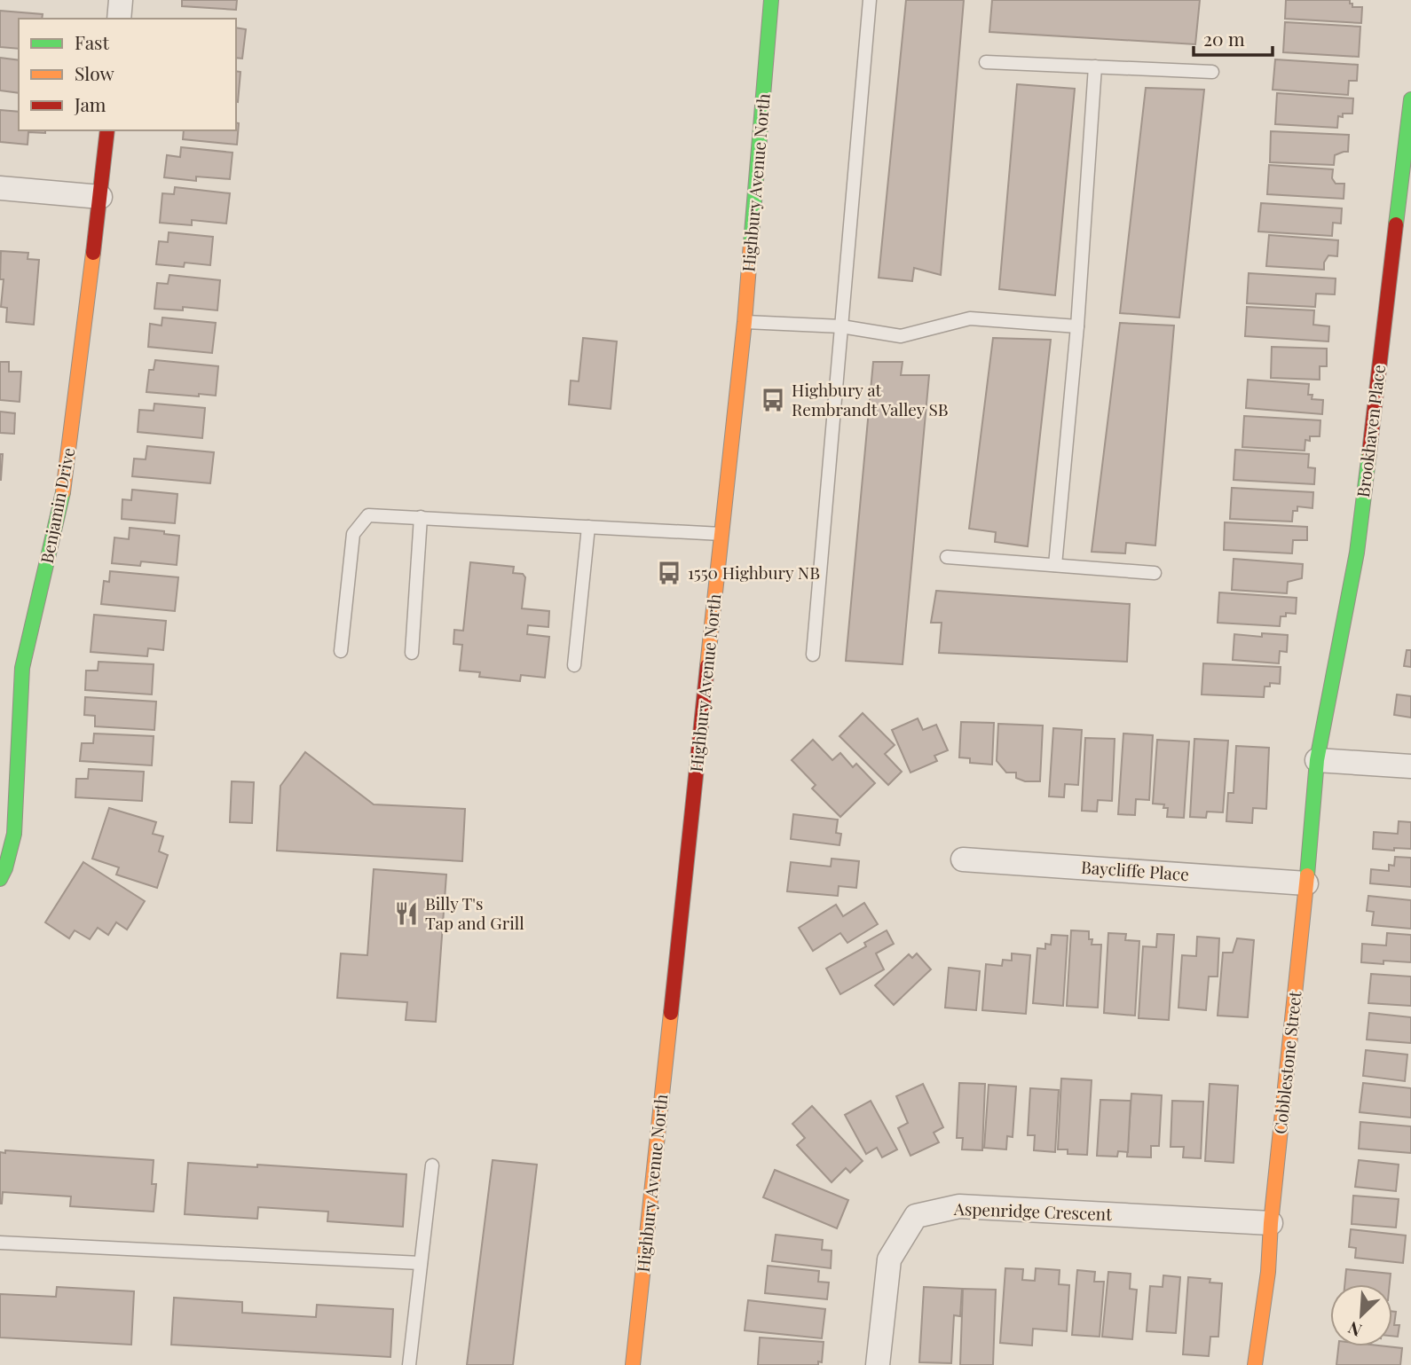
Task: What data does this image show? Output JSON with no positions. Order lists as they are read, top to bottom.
{
  "streets": {
    "street": [
      "Highbury Avenue North",
      "Brookhaven Place",
      "Benjamin Drive",
      "Baycliffe Place",
      "Cobblestone Street",
      "Aspenridge Crescent"
    ]
  },
  "crossings": [
    ["Brookhaven Place", "Cobblestone Street"],
    ["Baycliffe Place", "Cobblestone Street"],
    ["Cobblestone Street", "Aspenridge Crescent"]
  ],
  "places": {
    "bus stop": ["Highbury at Rembrandt Valley SB", "1550 Highbury NB"],
    "restaurant": ["Billy T's Tap and Grill"]
  },
  "legend": ["Fast", "Slow", "Jam"],
  "scale_bar": "20 m",
  "north": "bottom left"
}
